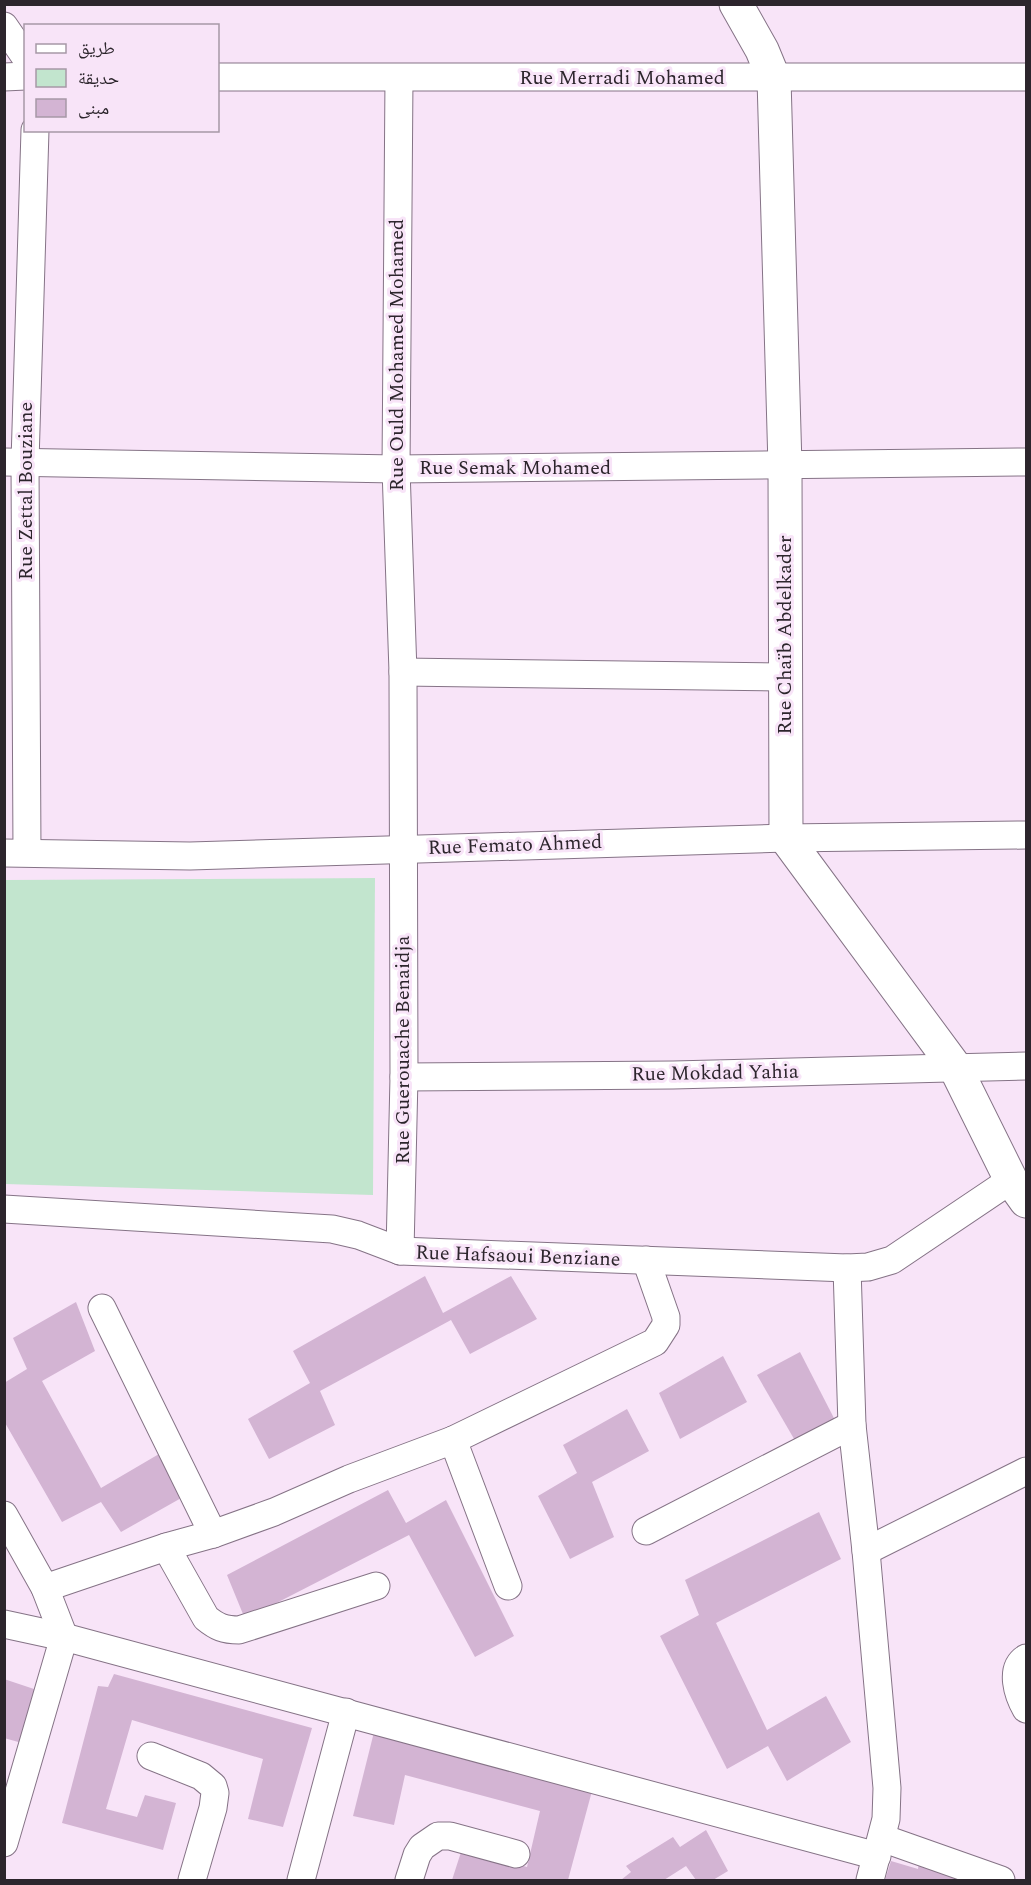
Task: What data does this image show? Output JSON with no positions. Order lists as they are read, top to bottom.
{
  "streets": {
    "street": [
      "Rue Merradi Mohamed",
      "Rue Ould Mohamed Mohamed",
      "Rue Semak Mohamed",
      "Rue Zettal Bouziane",
      "Rue Chaïb Abdelkader",
      "Rue Femato Ahmed",
      "Rue Guerouache Benaidja",
      "Rue Mokdad Yahia",
      "Rue Hafsaoui Benziane"
    ]
  },
  "crossings": [
    ["Rue Merradi Mohamed", "Rue Ould Mohamed Mohamed"],
    ["Rue Merradi Mohamed", "Rue Chaïb Abdelkader"],
    ["Rue Ould Mohamed Mohamed", "Rue Semak Mohamed"],
    ["Rue Ould Mohamed Mohamed", "Rue Femato Ahmed"],
    ["Rue Ould Mohamed Mohamed", "Rue Guerouache Benaidja"],
    ["Rue Semak Mohamed", "Rue Zettal Bouziane"],
    ["Rue Semak Mohamed", "Rue Chaïb Abdelkader"],
    ["Rue Zettal Bouziane", "Rue Femato Ahmed"],
    ["Rue Chaïb Abdelkader", "Rue Femato Ahmed"],
    ["Rue Femato Ahmed", "Rue Guerouache Benaidja"],
    ["Rue Guerouache Benaidja", "Rue Mokdad Yahia"],
    ["Rue Guerouache Benaidja", "Rue Hafsaoui Benziane"]
  ],
  "legend": ["طريق", "حديقة", "مبنى"]
}
